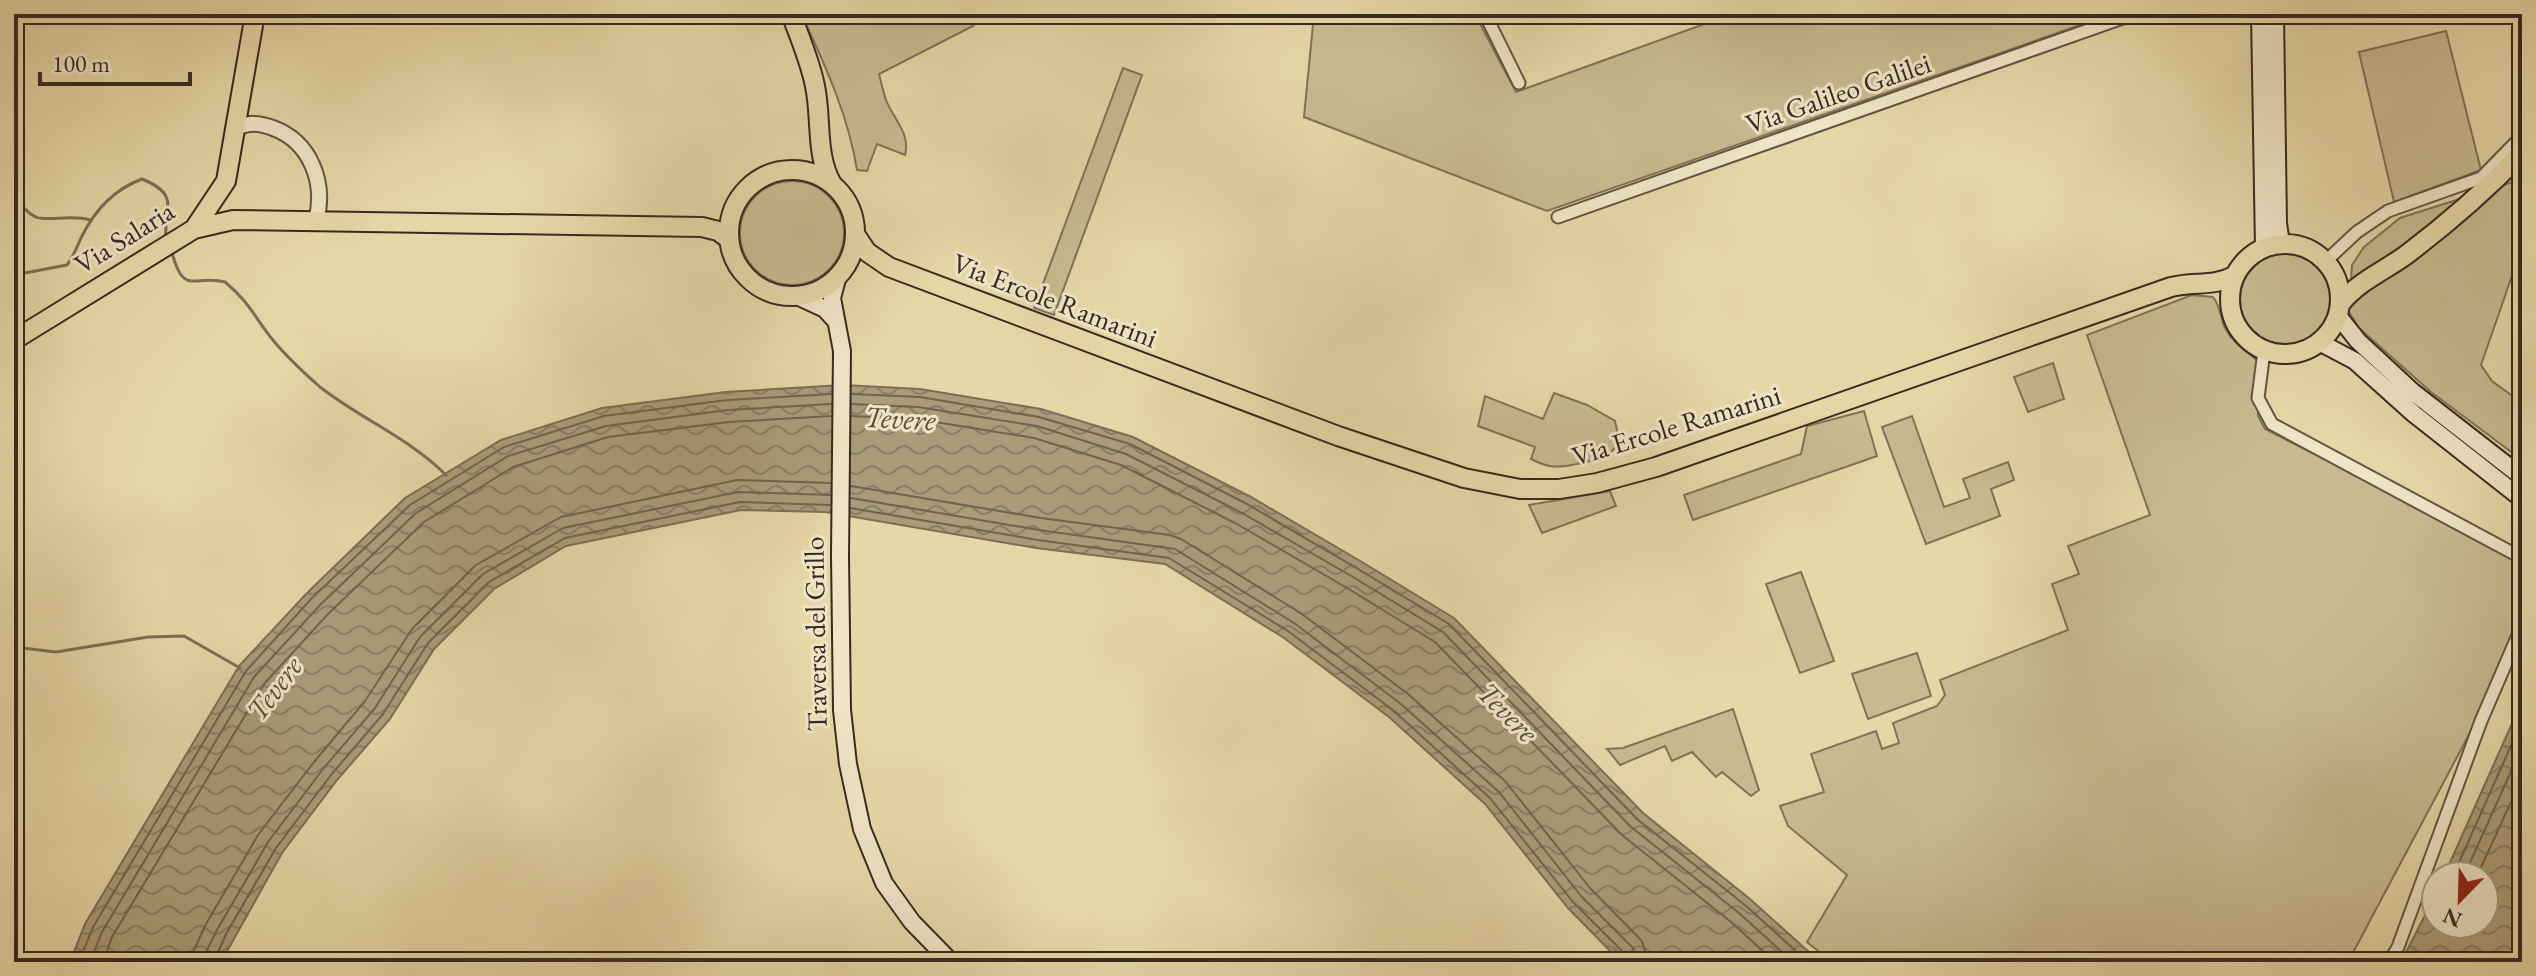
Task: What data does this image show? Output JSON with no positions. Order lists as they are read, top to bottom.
{
  "streets": {
    "main road": ["Via Salaria", "Via Ercole Ramarini", "Traversa del Grillo"],
    "street": ["Via Galileo Galilei"]
  },
  "crossings": [
    ["Via Ercole Ramarini", "Traversa del Grillo"]
  ],
  "water": ["Tevere"],
  "scale_bar": "100 m",
  "north": "bottom left"
}
